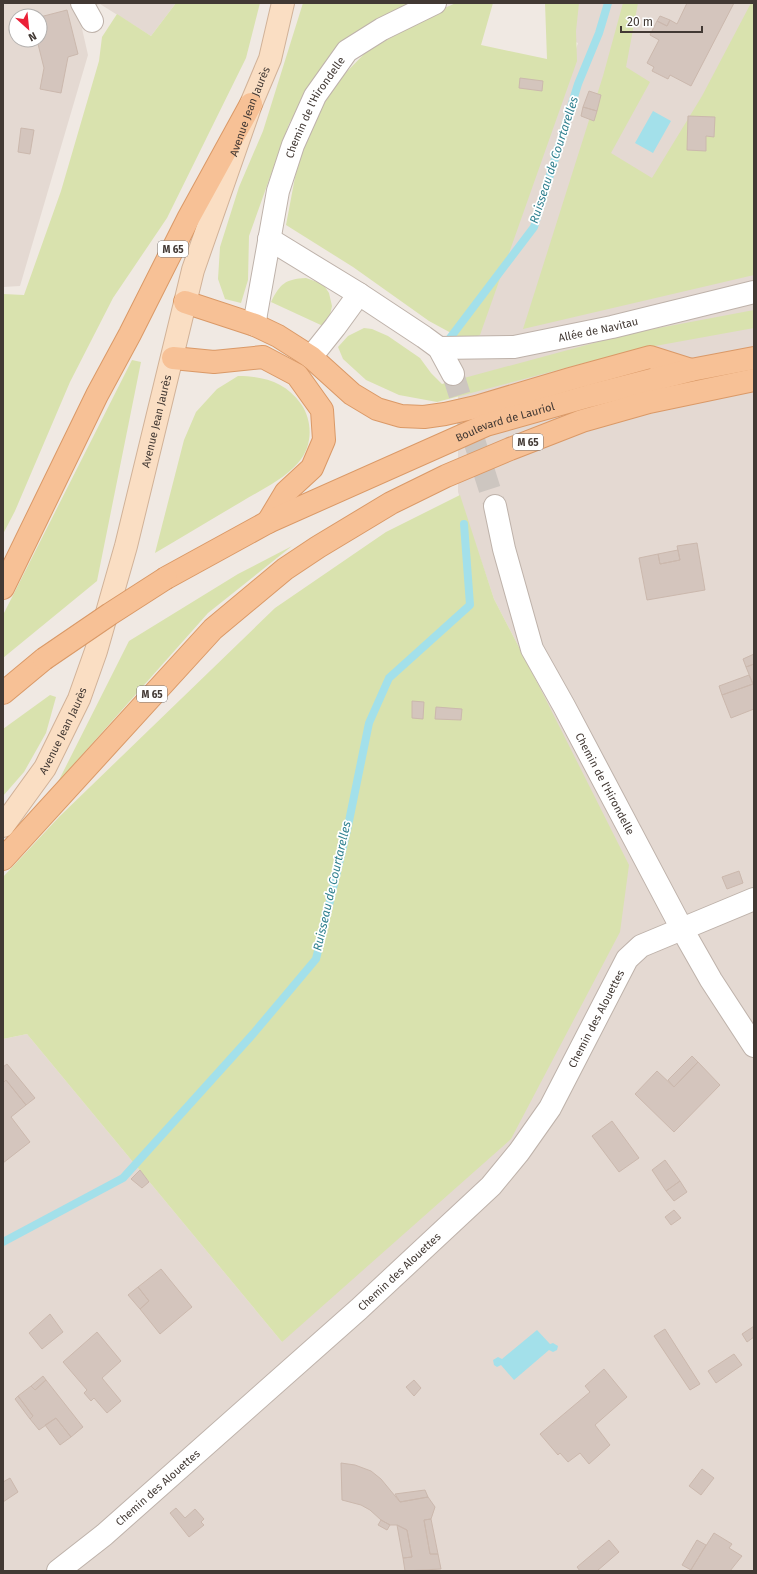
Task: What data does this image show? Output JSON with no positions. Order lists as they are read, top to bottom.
{
  "streets": {
    "main road": ["Avenue Jean Jaurès", "M 65", "Boulevard de Lauriol"],
    "street": ["Chemin de l'Hirondelle", "Allée de Navitau", "Chemin des Alouettes"]
  },
  "crossings": [
    ["Chemin de l'Hirondelle", "M 65"],
    ["Chemin de l'Hirondelle", "Chemin des Alouettes"],
    ["Avenue Jean Jaurès", "M 65"],
    ["M 65", "Boulevard de Lauriol"]
  ],
  "water": ["Ruisseau de Courtarelles"],
  "scale_bar": "20 m",
  "north": "bottom right"
}
